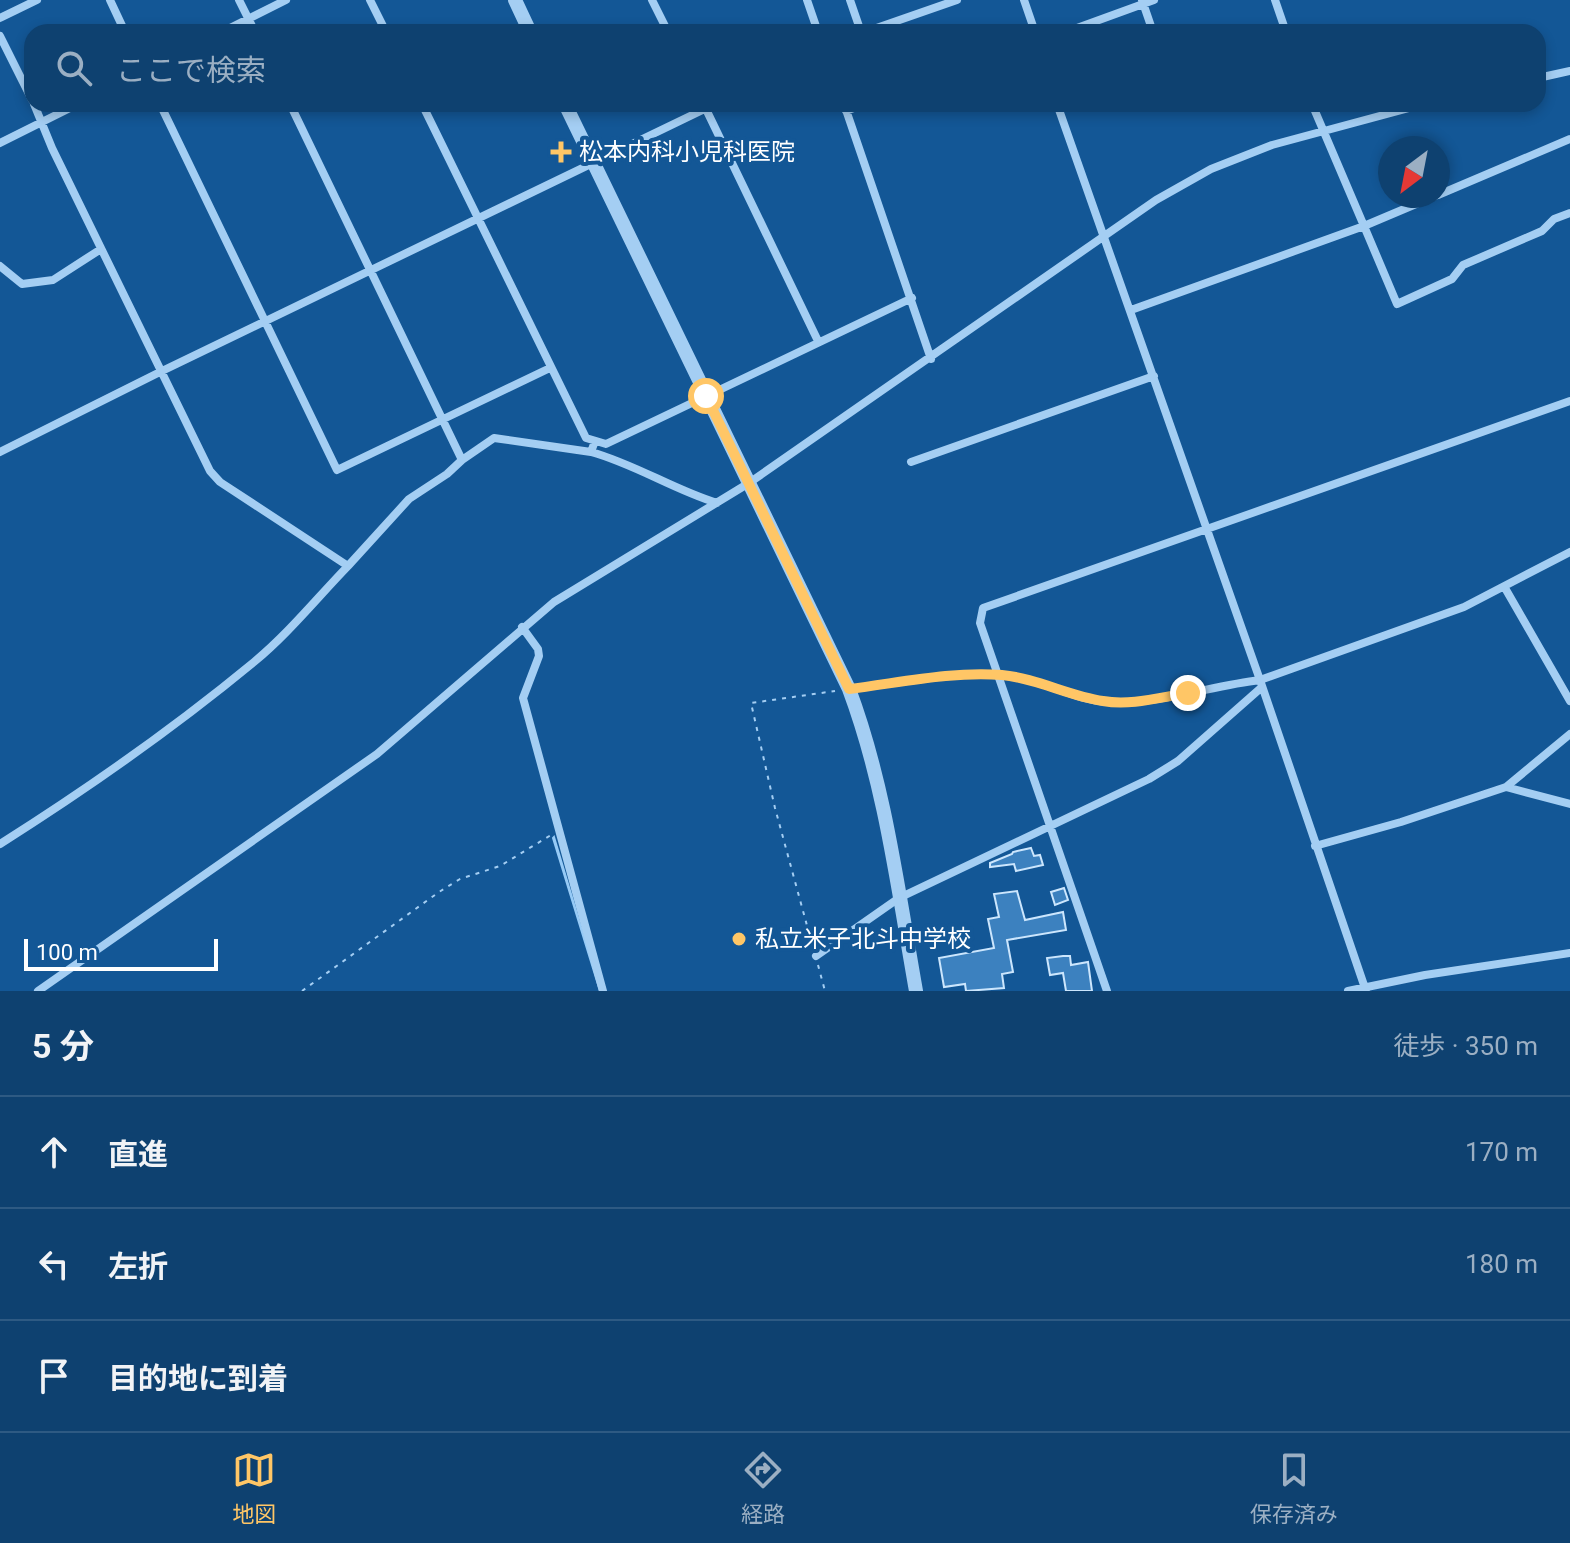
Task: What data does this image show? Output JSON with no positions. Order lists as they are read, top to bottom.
{
  "places": {
    "health": ["松本内科小児科医院"],
    "other": ["私立米子北斗中学校"]
  },
  "scale_bar": "100 m",
  "north": "bottom left",
  "page": {
    "search": "ここで検索",
    "scale": "100 m",
    "heading": ["5 分", "徒歩 · 350 m"],
    "list": [
      ["直進", "170 m"],
      ["左折", "180 m"],
      "目的地に到着"
    ],
    "nav": ["地図", "経路", "保存済み"]
  }
}
